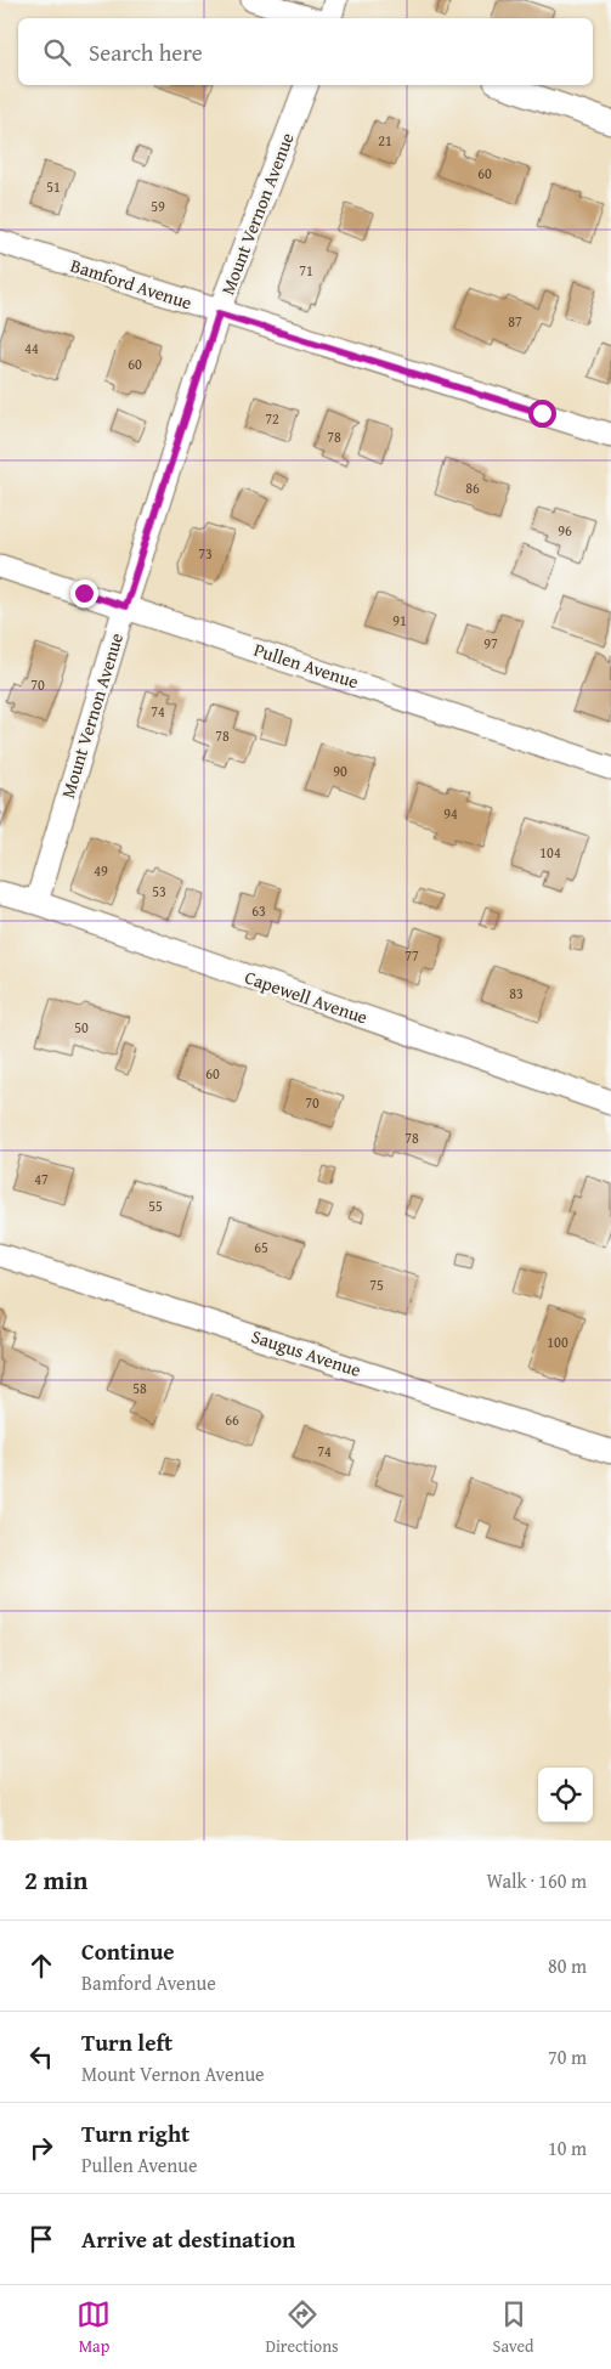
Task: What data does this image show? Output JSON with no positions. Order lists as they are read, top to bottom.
{
  "streets": {
    "street": [
      "Mount Vernon Avenue",
      "Bamford Avenue",
      "Pullen Avenue",
      "Capewell Avenue",
      "Saugus Avenue"
    ]
  },
  "crossings": [
    ["Mount Vernon Avenue", "Bamford Avenue"],
    ["Mount Vernon Avenue", "Pullen Avenue"],
    ["Mount Vernon Avenue", "Capewell Avenue"]
  ],
  "house_numbers": [
    "21",
    "60",
    "51",
    "59",
    "71",
    "87",
    "44",
    "60",
    "72",
    "78",
    "86",
    "96",
    "73",
    "91",
    "97",
    "70",
    "74",
    "78",
    "90",
    "94",
    "104",
    "49",
    "53",
    "63",
    "77",
    "83",
    "50",
    "60",
    "70",
    "78",
    "47",
    "55",
    "65",
    "75",
    "100",
    "58",
    "66",
    "74"
  ],
  "page": {
    "search": "Search here",
    "heading": ["2 min", "Walk · 160 m"],
    "list": [
      ["Continue", "Bamford Avenue", "80 m"],
      ["Turn left", "Mount Vernon Avenue", "70 m"],
      ["Turn right", "Pullen Avenue", "10 m"],
      "Arrive at destination"
    ],
    "nav": ["Map", "Directions", "Saved"]
  }
}
